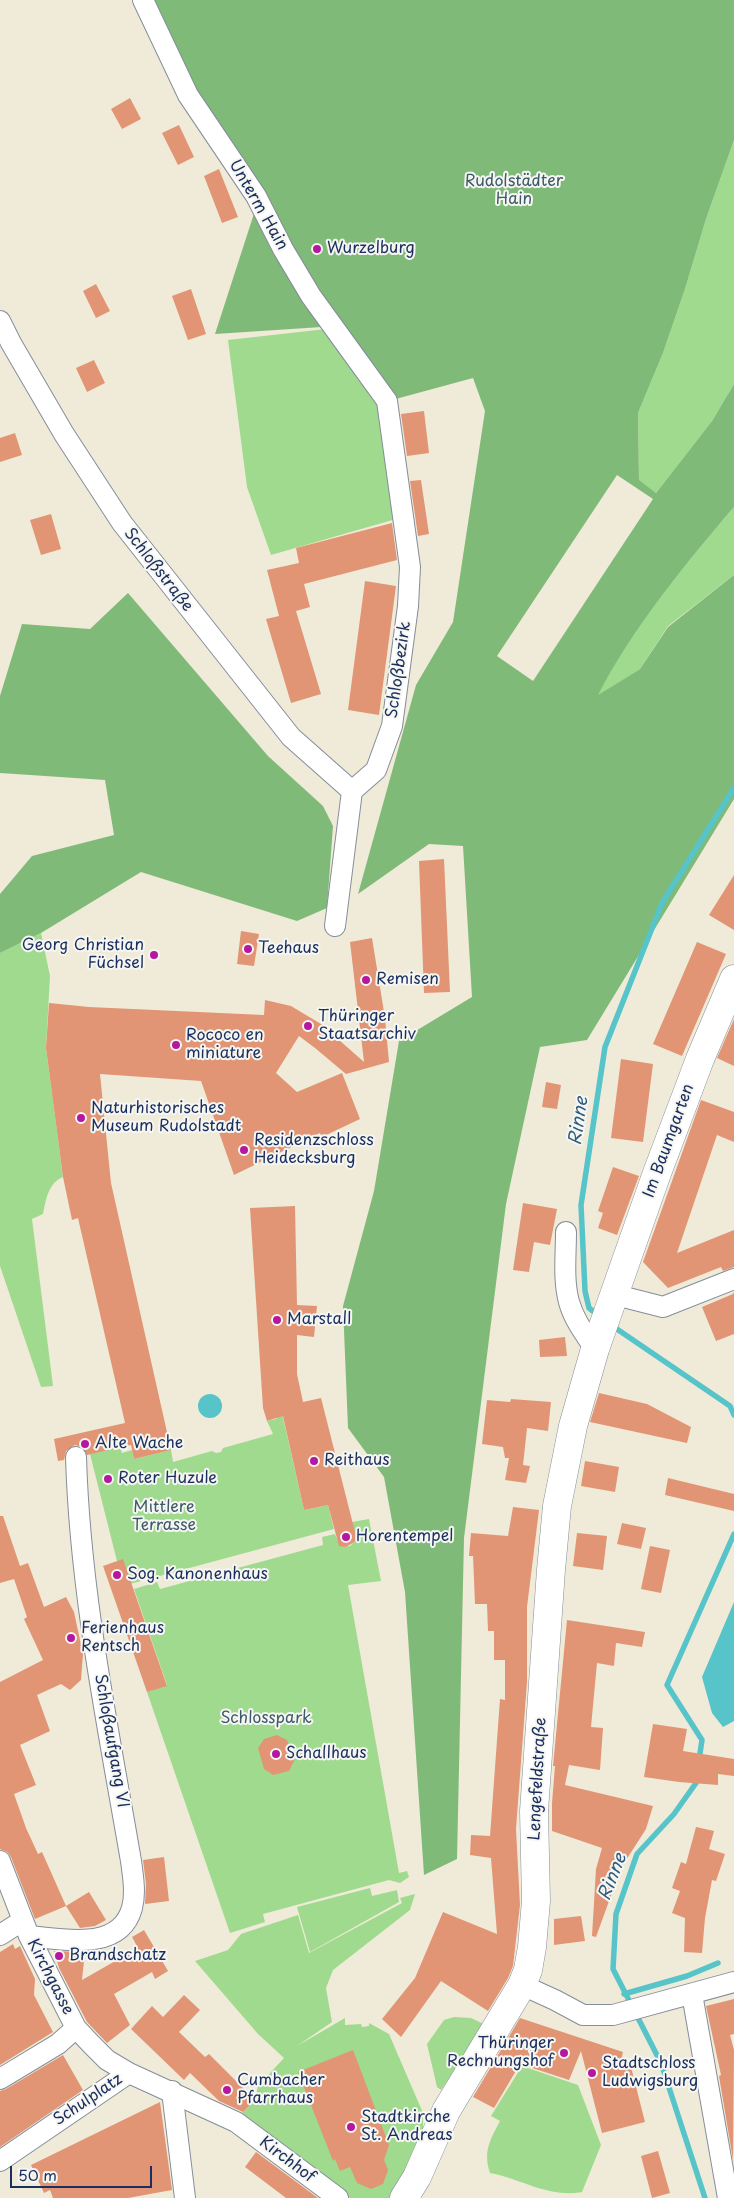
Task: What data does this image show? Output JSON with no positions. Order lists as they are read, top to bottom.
{
  "streets": {
    "main road": ["Im Baumgarten", "Lengefeldstraße"],
    "street": [
      "Unterm Hain",
      "Schloßstraße",
      "Schloßbezirk",
      "Schloßaufgang VI",
      "Kirchgasse",
      "Schulplatz",
      "Kirchhof"
    ]
  },
  "crossings": [
    ["Unterm Hain", "Schloßbezirk"],
    ["Schloßstraße", "Schloßbezirk"],
    ["Im Baumgarten", "Lengefeldstraße"],
    ["Schloßaufgang VI", "Kirchgasse"],
    ["Kirchgasse", "Schulplatz"],
    ["Schulplatz", "Kirchhof"]
  ],
  "water": ["Rinne"],
  "parks": ["Rudolstädter Hain", "Mittlere Terrasse", "Schlosspark"],
  "places": [
    "Wurzelburg",
    "Teehaus",
    "Georg Christian Füchsel",
    "Remisen",
    "Thüringer Staatsarchiv",
    "Rococo en miniature",
    "Naturhistorisches Museum Rudolstadt",
    "Residenzschloss Heidecksburg",
    "Marstall",
    "Alte Wache",
    "Reithaus",
    "Roter Huzule",
    "Horentempel",
    "Sog. Kanonenhaus",
    "Ferienhaus Rentsch",
    "Schallhaus",
    "Brandschatz",
    "Thüringer Rechnungshof",
    "Stadtschloss Ludwigsburg",
    "Cumbacher Pfarrhaus",
    "Stadtkirche St. Andreas"
  ],
  "scale_bar": "50 m"
}
